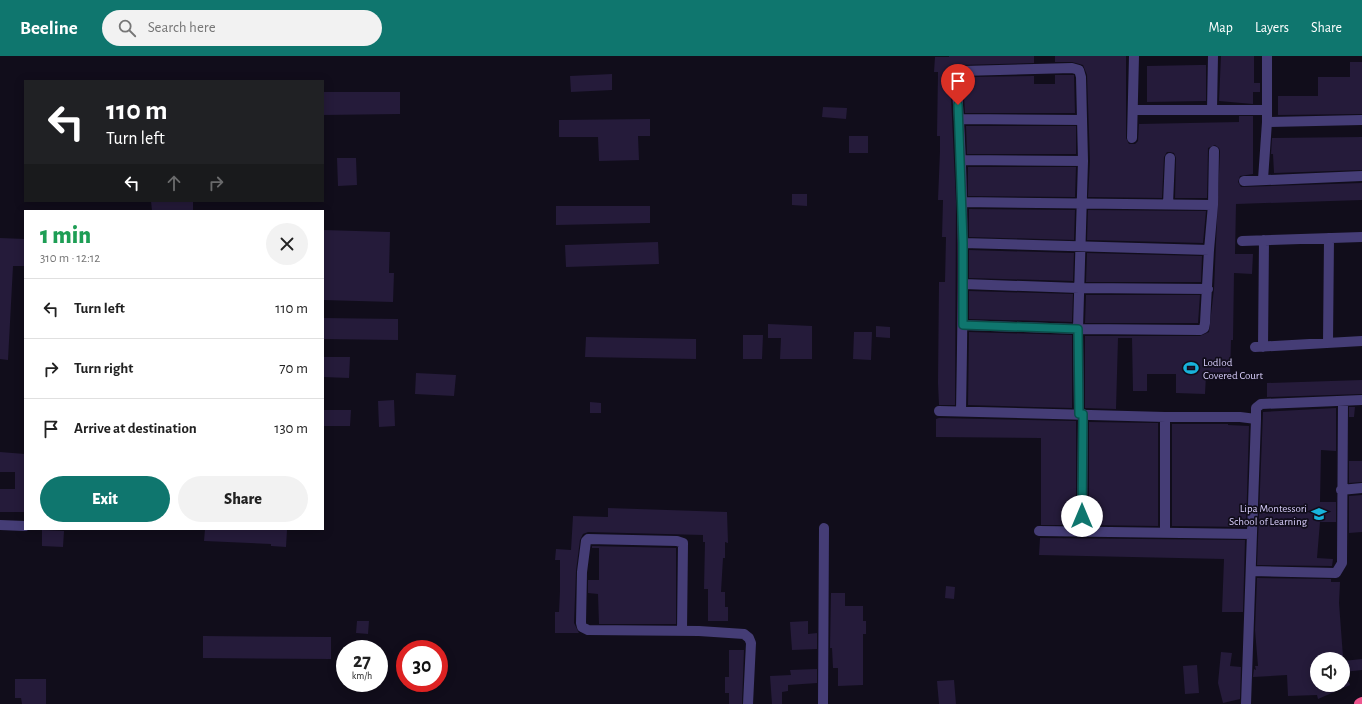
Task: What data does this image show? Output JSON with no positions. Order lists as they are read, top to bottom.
{
  "places": {
    "sports": ["Lodlod Covered Court"],
    "school or university": ["Lipa Montessori School of Learning"]
  },
  "page": {
    "header": "Beeline",
    "search": "Search here",
    "nav": ["Map", "Layers", "Share"],
    "turn": ["110 m", "Turn left"],
    "heading": ["1 min", "310 m · 12:12"],
    "list": [
      {
        "name": "Turn left",
        "value": "110 m"
      },
      {
        "name": "Turn right",
        "value": "70 m"
      },
      {
        "name": "Arrive at destination",
        "value": "130 m"
      }
    ],
    "buttons": ["Exit", "Share"],
    "speed": "27 km/h",
    "limit": "30"
  }
}
